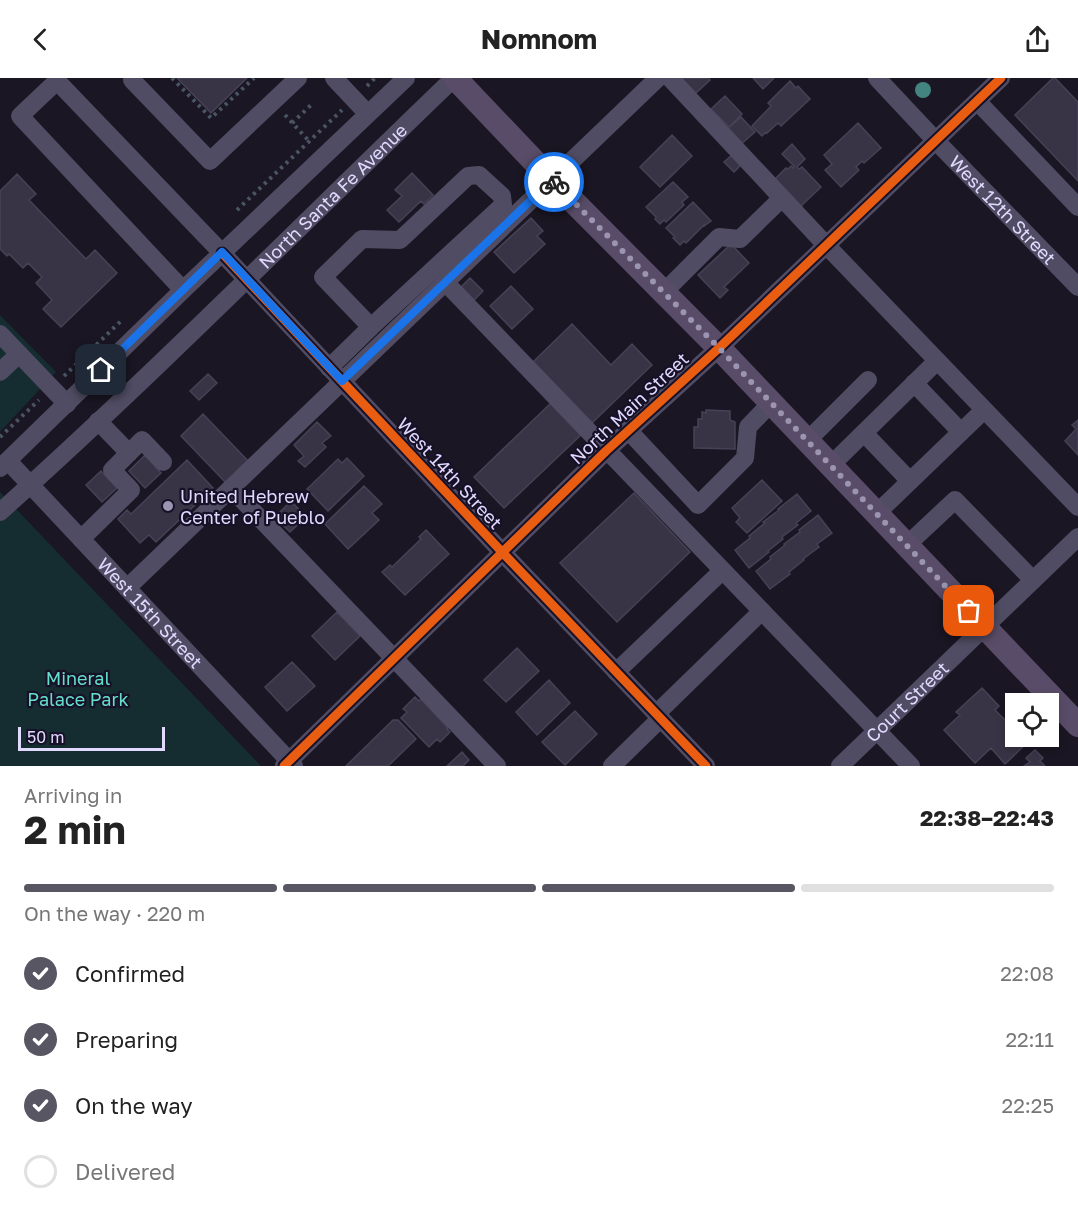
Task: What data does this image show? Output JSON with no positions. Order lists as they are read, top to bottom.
{
  "streets": {
    "street": [
      "North Santa Fe Avenue",
      "West 12th Street",
      "North Main Street",
      "West 14th Street",
      "West 15th Street",
      "Court Street"
    ]
  },
  "crossings": [
    ["North Santa Fe Avenue", "West 14th Street"],
    ["North Santa Fe Avenue", "West 15th Street"],
    ["West 12th Street", "North Main Street"],
    ["North Main Street", "West 14th Street"],
    ["North Main Street", "West 15th Street"]
  ],
  "parks": ["Mineral Palace Park"],
  "places": ["United Hebrew Center of Pueblo"],
  "scale_bar": "50 m",
  "page": {
    "header": "Nomnom",
    "scale": "50 m",
    "heading": ["2 min", "Arriving in", "22:38–22:43"],
    "bar": "On the way · 220 m",
    "list": [
      ["Confirmed", "22:08"],
      ["Preparing", "22:11"],
      ["On the way", "22:25"],
      "Delivered"
    ]
  }
}
